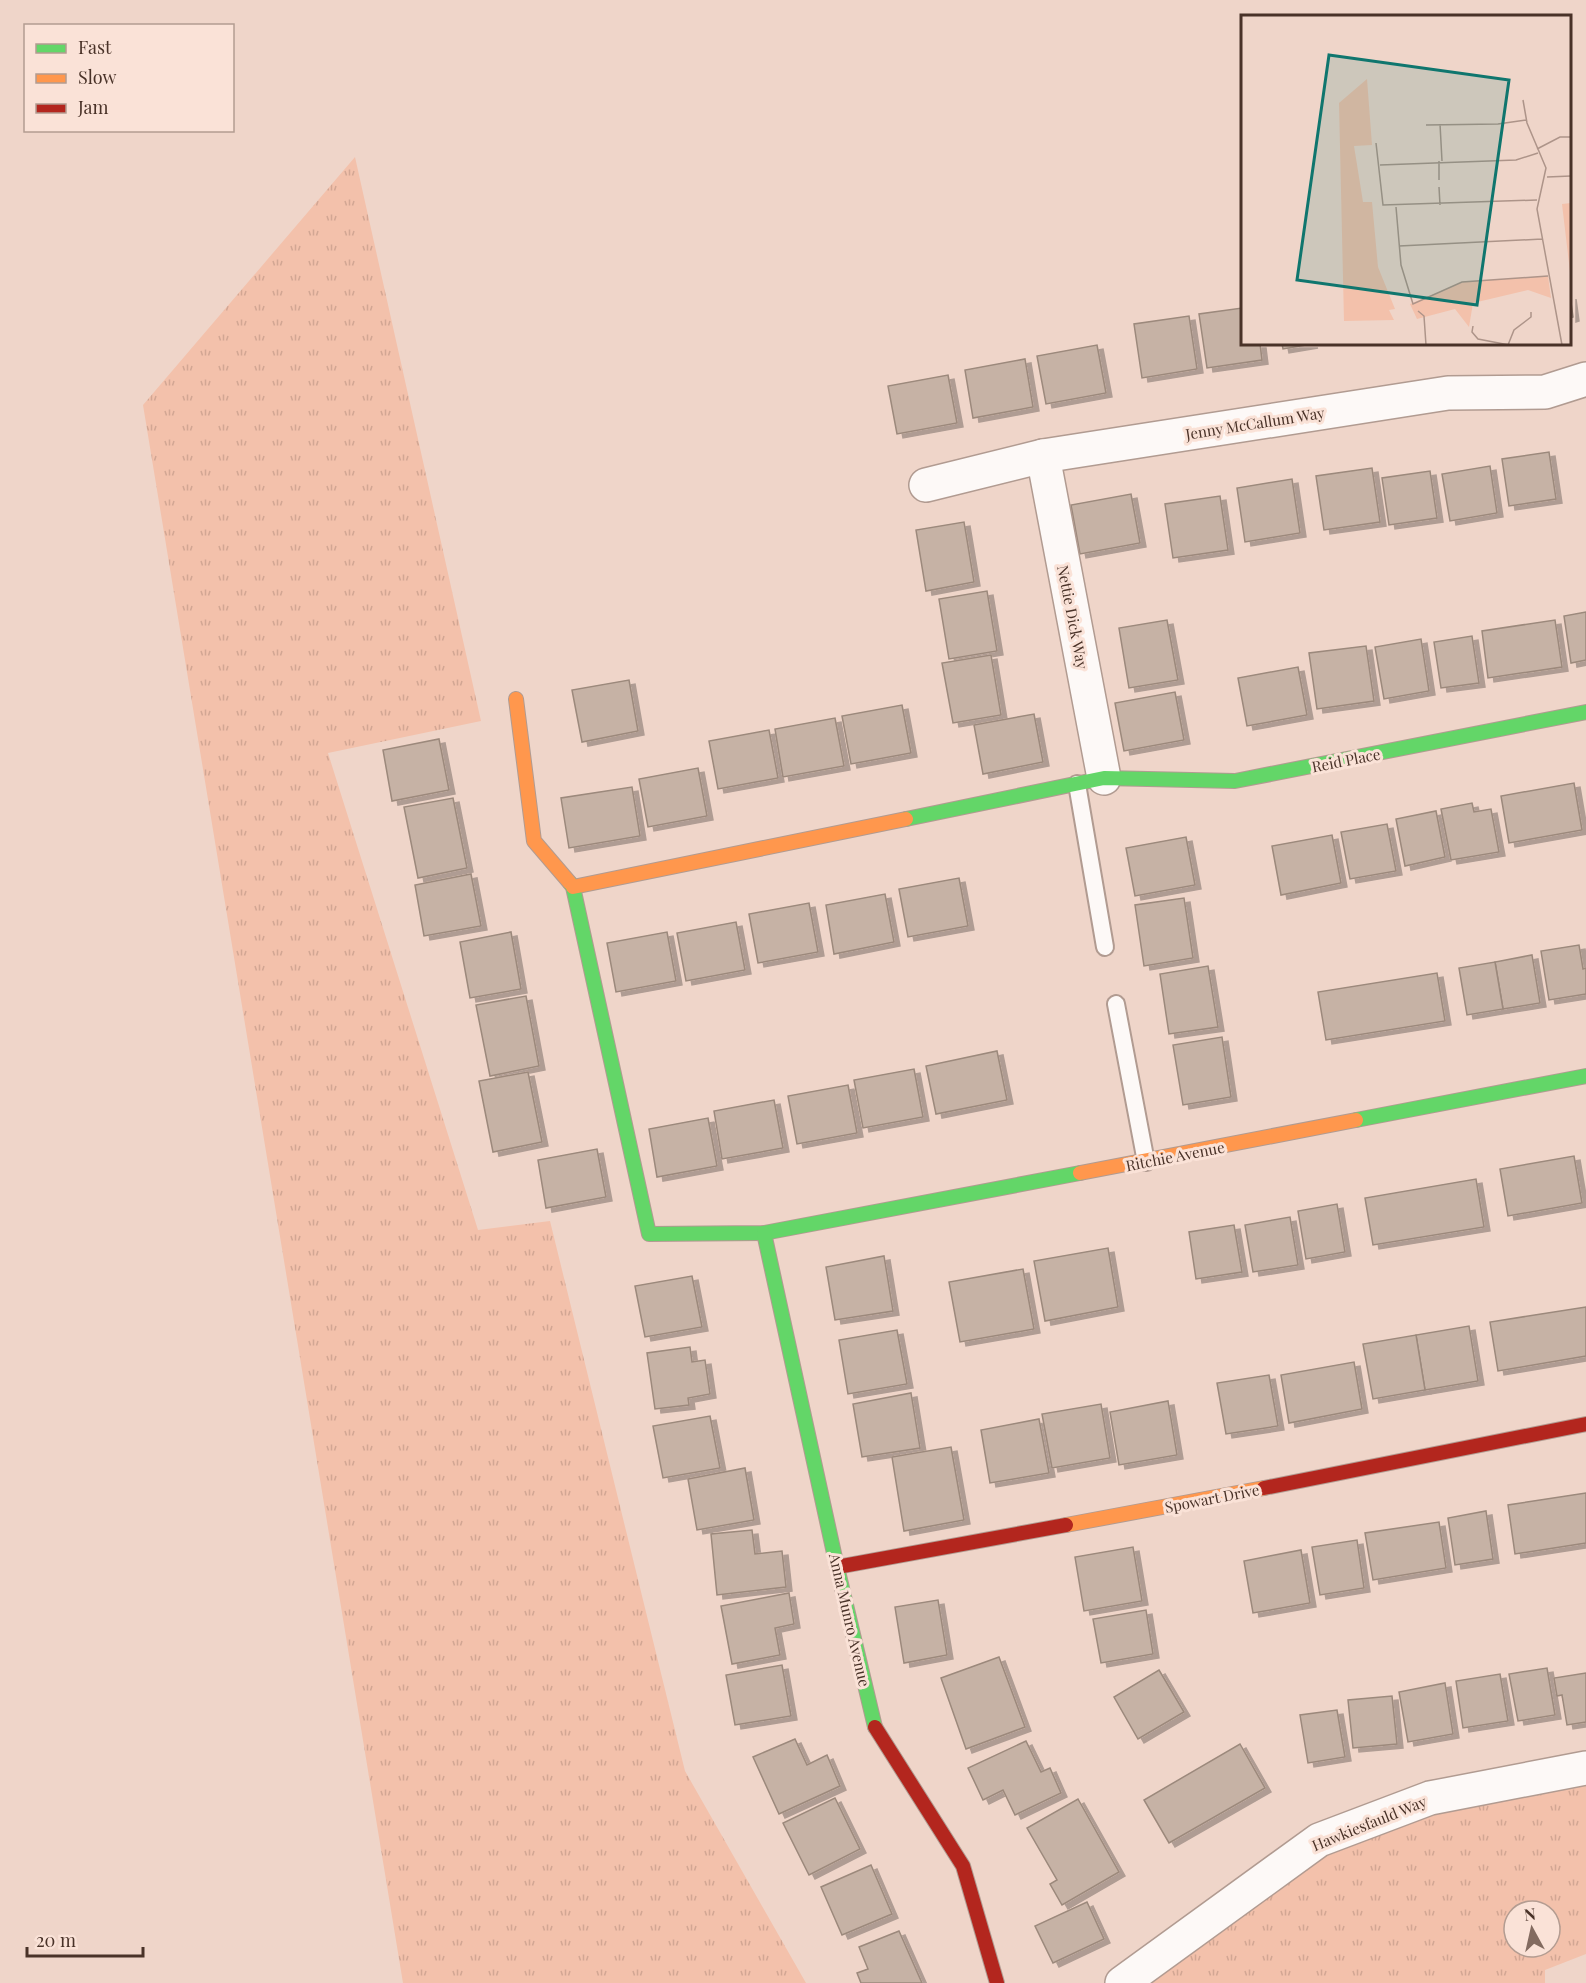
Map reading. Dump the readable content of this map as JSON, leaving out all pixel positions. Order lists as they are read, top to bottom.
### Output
{
  "streets": {
    "street": [
      "Jenny McCallum Way",
      "Nettie Dick Way",
      "Reid Place",
      "Ritchie Avenue",
      "Spowart Drive",
      "Anna Munro Avenue",
      "Hawkiesfauld Way"
    ]
  },
  "crossings": [
    ["Jenny McCallum Way", "Nettie Dick Way"],
    ["Nettie Dick Way", "Reid Place"],
    ["Reid Place", "Ritchie Avenue"],
    ["Ritchie Avenue", "Anna Munro Avenue"],
    ["Spowart Drive", "Anna Munro Avenue"]
  ],
  "legend": ["Fast", "Slow", "Jam"],
  "scale_bar": "20 m",
  "north": "top"
}
